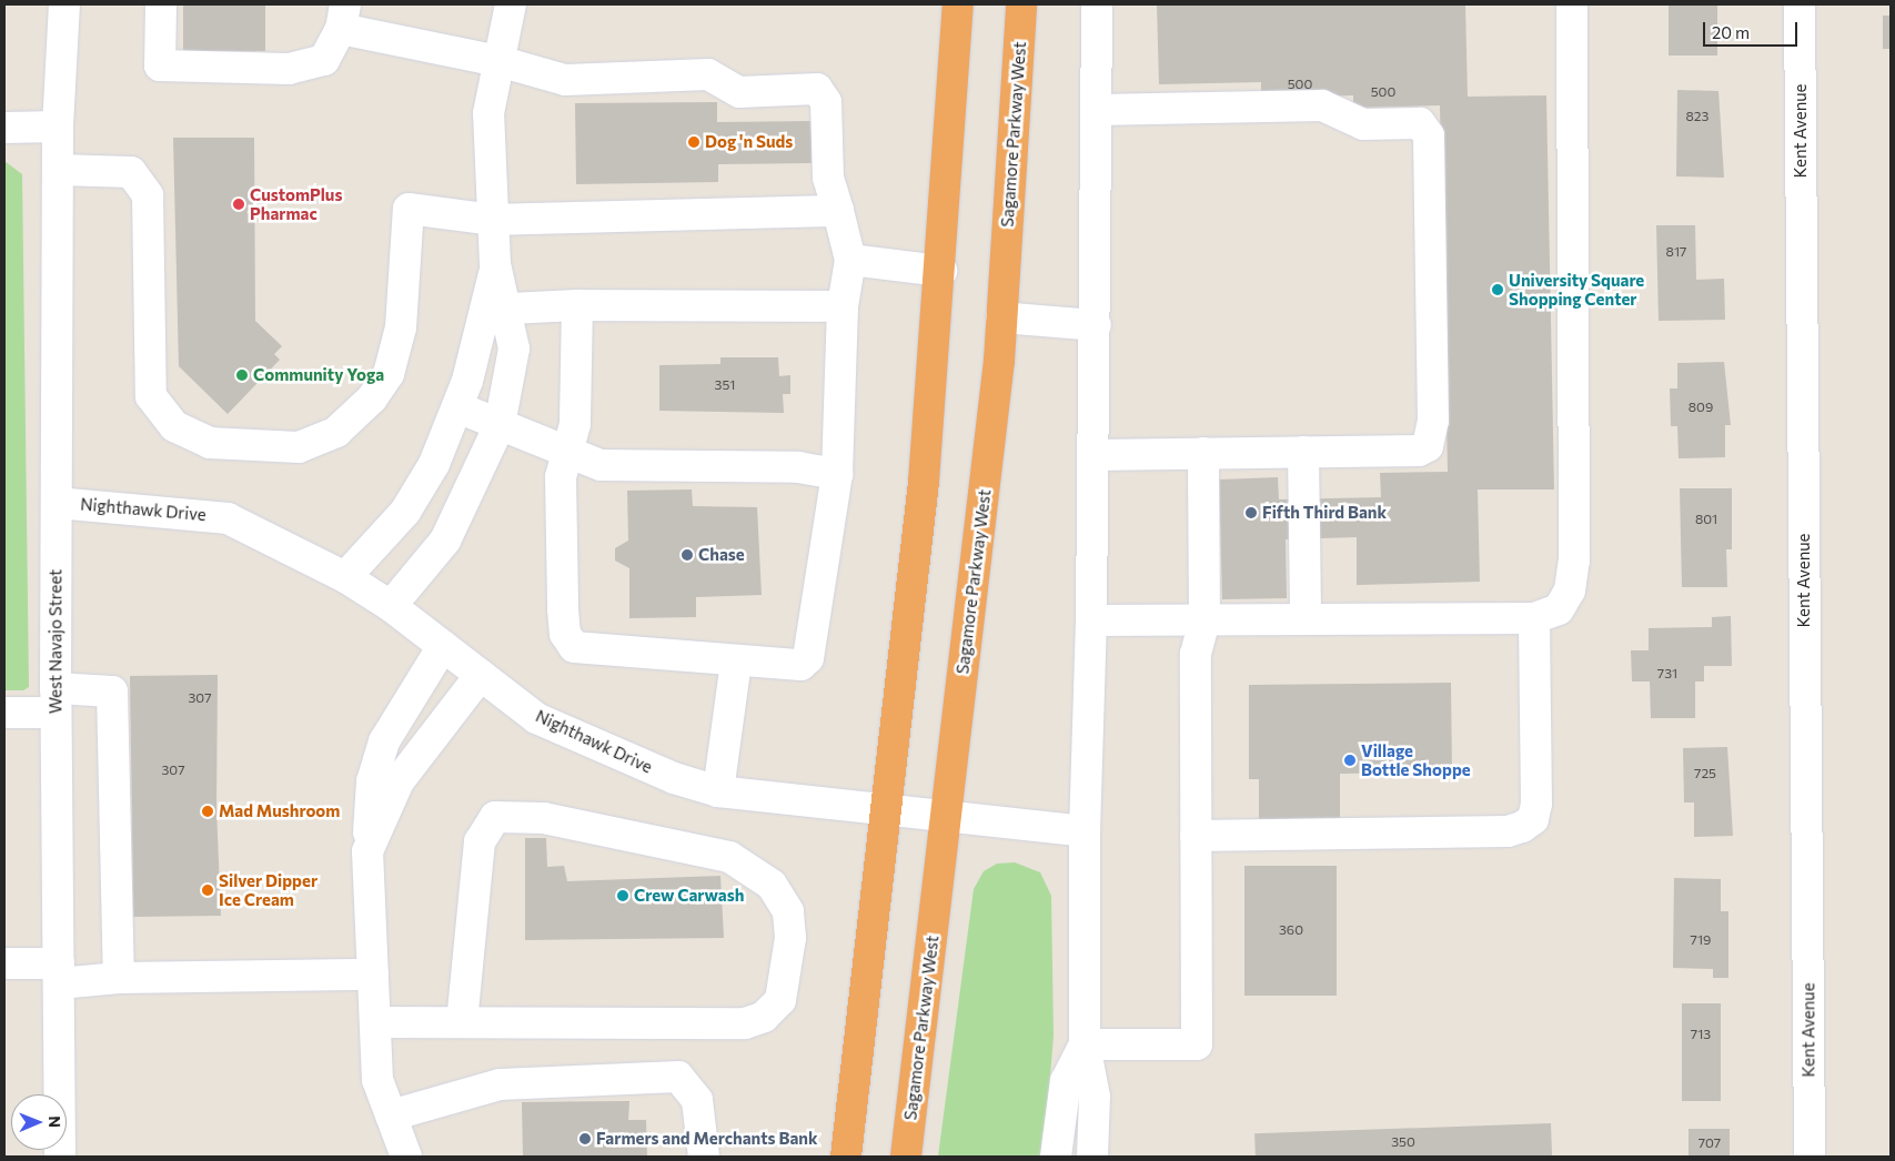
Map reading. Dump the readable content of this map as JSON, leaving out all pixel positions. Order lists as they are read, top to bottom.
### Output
{
  "streets": {
    "highway": ["Sagamore Parkway West"],
    "street": ["Kent Avenue", "Nighthawk Drive", "West Navajo Street"]
  },
  "crossings": [
    ["Sagamore Parkway West", "Nighthawk Drive"],
    ["Nighthawk Drive", "West Navajo Street"]
  ],
  "places": [
    "Dog 'n Suds",
    "CustomPlus Pharmac",
    "University Square Shopping Center",
    "Community Yoga",
    "Fifth Third Bank",
    "Chase",
    "Village Bottle Shoppe",
    "Mad Mushroom",
    "Silver Dipper Ice Cream",
    "Crew Carwash",
    "Farmers and Merchants Bank"
  ],
  "house_numbers": [
    "500",
    "500",
    "823",
    "817",
    "351",
    "809",
    "801",
    "731",
    "307",
    "307",
    "725",
    "360",
    "719",
    "713",
    "350",
    "707"
  ],
  "scale_bar": "20 m",
  "north": "right"
}
